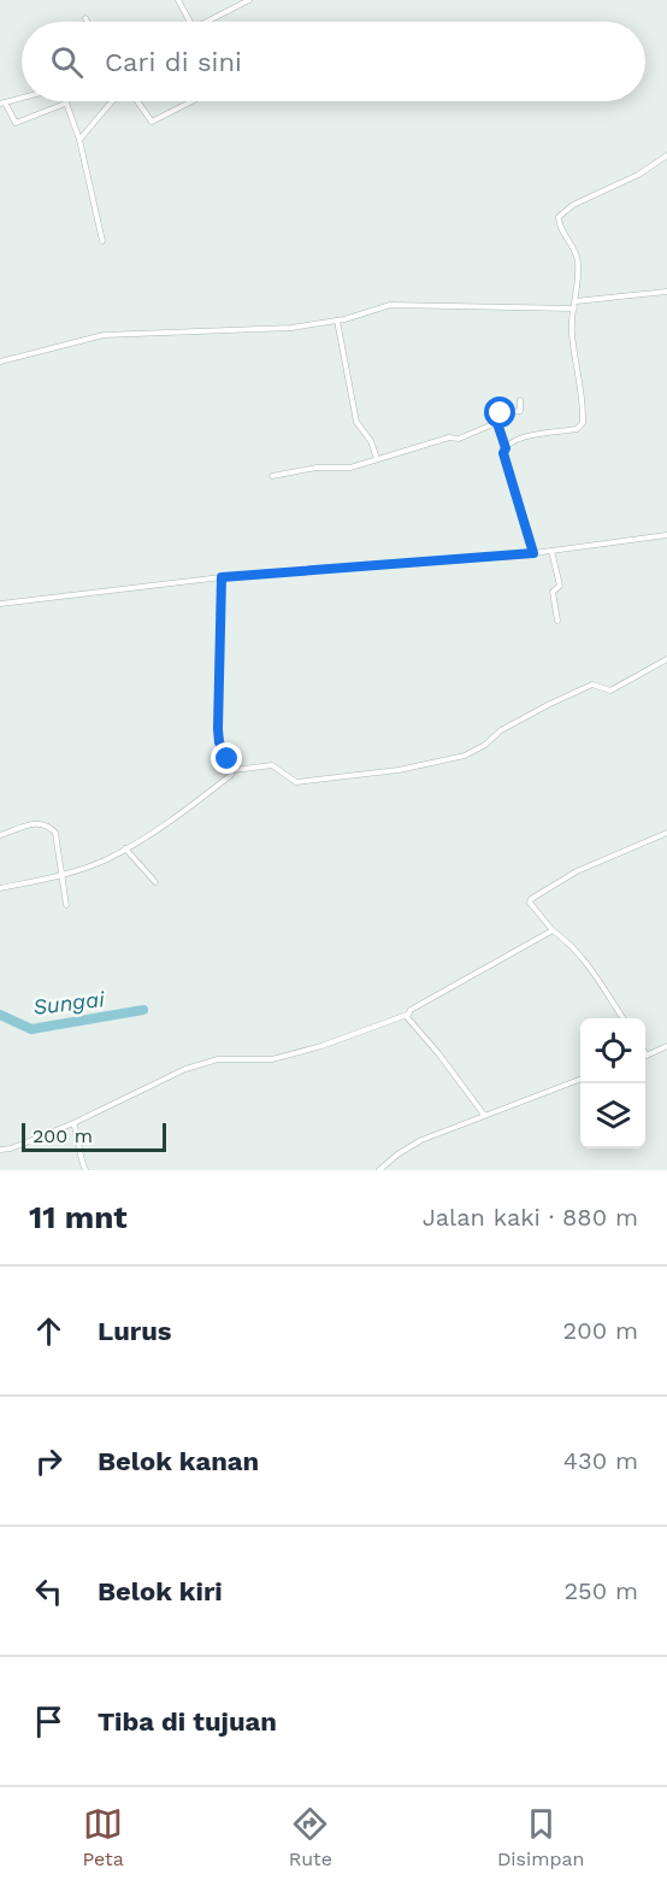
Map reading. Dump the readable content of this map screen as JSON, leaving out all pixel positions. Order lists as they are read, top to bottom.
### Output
{
  "water": ["Sungai"],
  "scale_bar": "200 m",
  "page": {
    "search": "Cari di sini",
    "scale": "200 m",
    "heading": ["11 mnt", "Jalan kaki · 880 m"],
    "list": [
      ["Lurus", "200 m"],
      ["Belok kanan", "430 m"],
      ["Belok kiri", "250 m"],
      "Tiba di tujuan"
    ],
    "nav": ["Peta", "Rute", "Disimpan"]
  }
}
